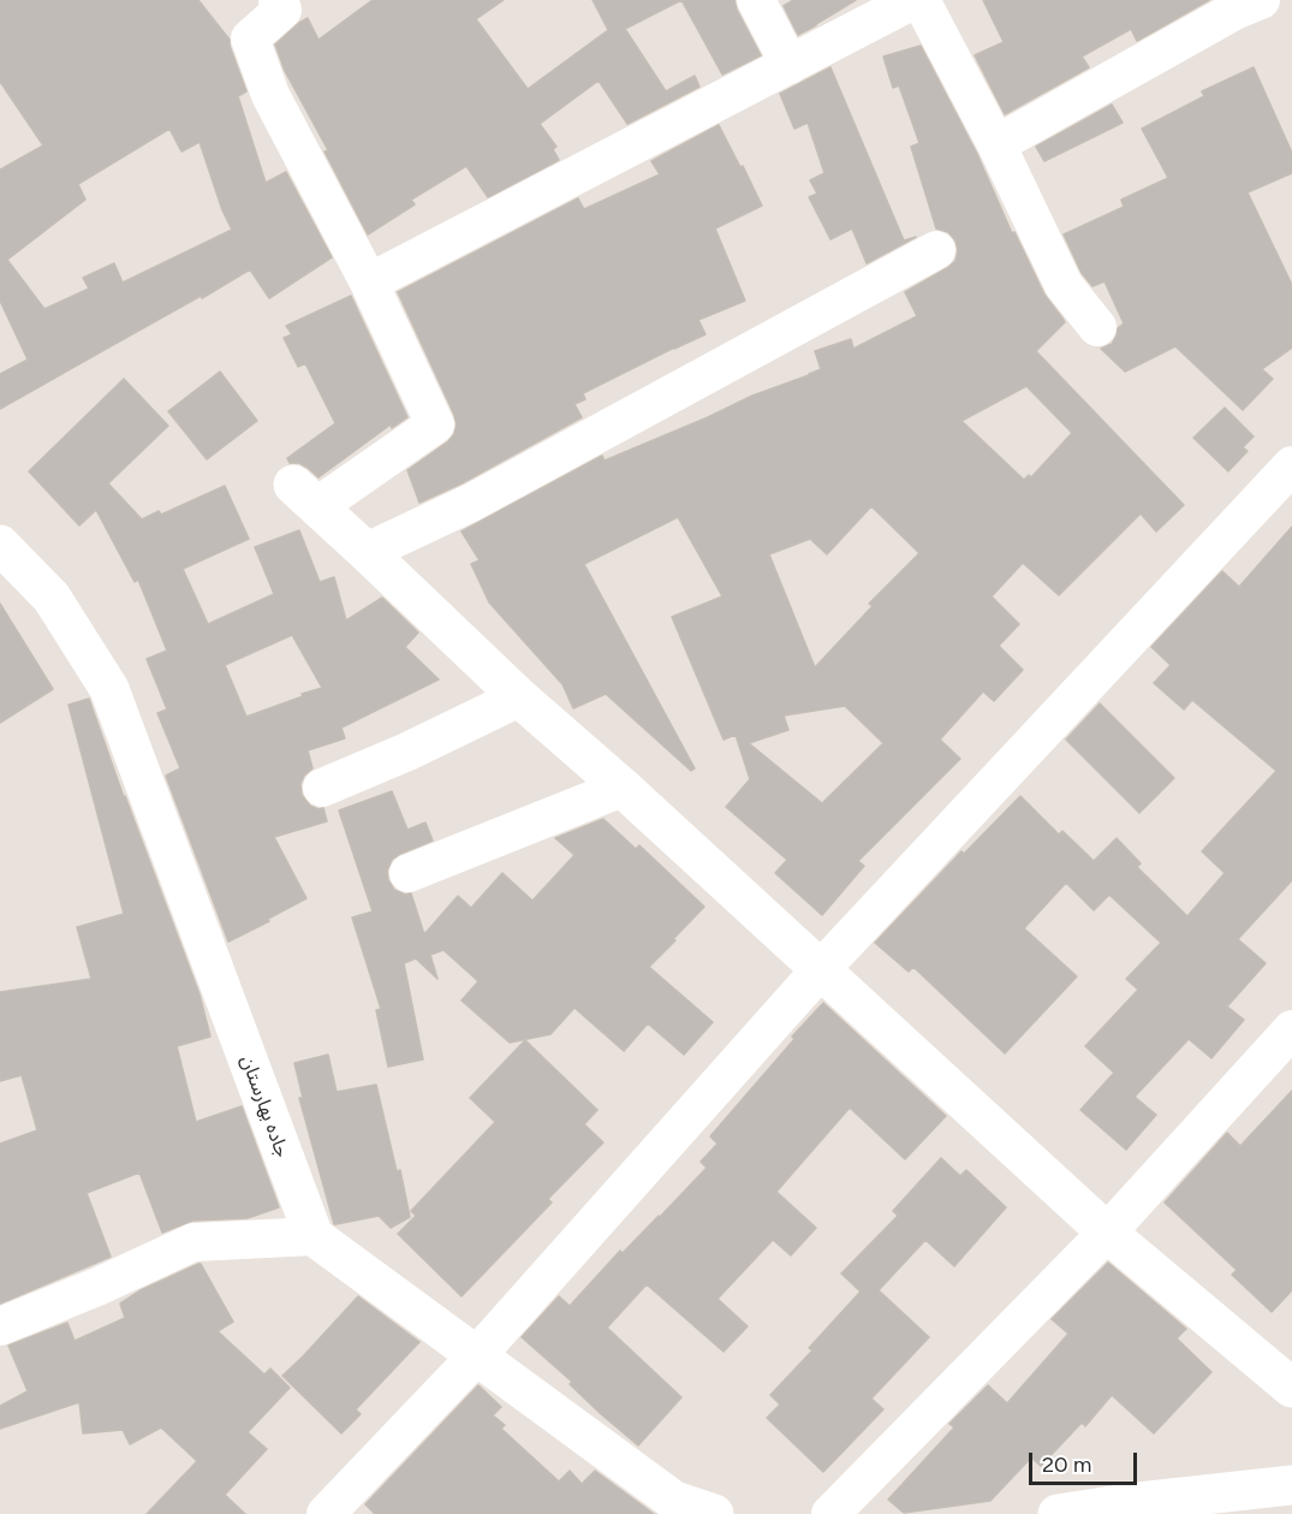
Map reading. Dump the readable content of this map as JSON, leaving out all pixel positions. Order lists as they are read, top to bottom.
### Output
{
  "streets": {
    "street": ["جاده بهارستان"]
  },
  "scale_bar": "20 m"
}
